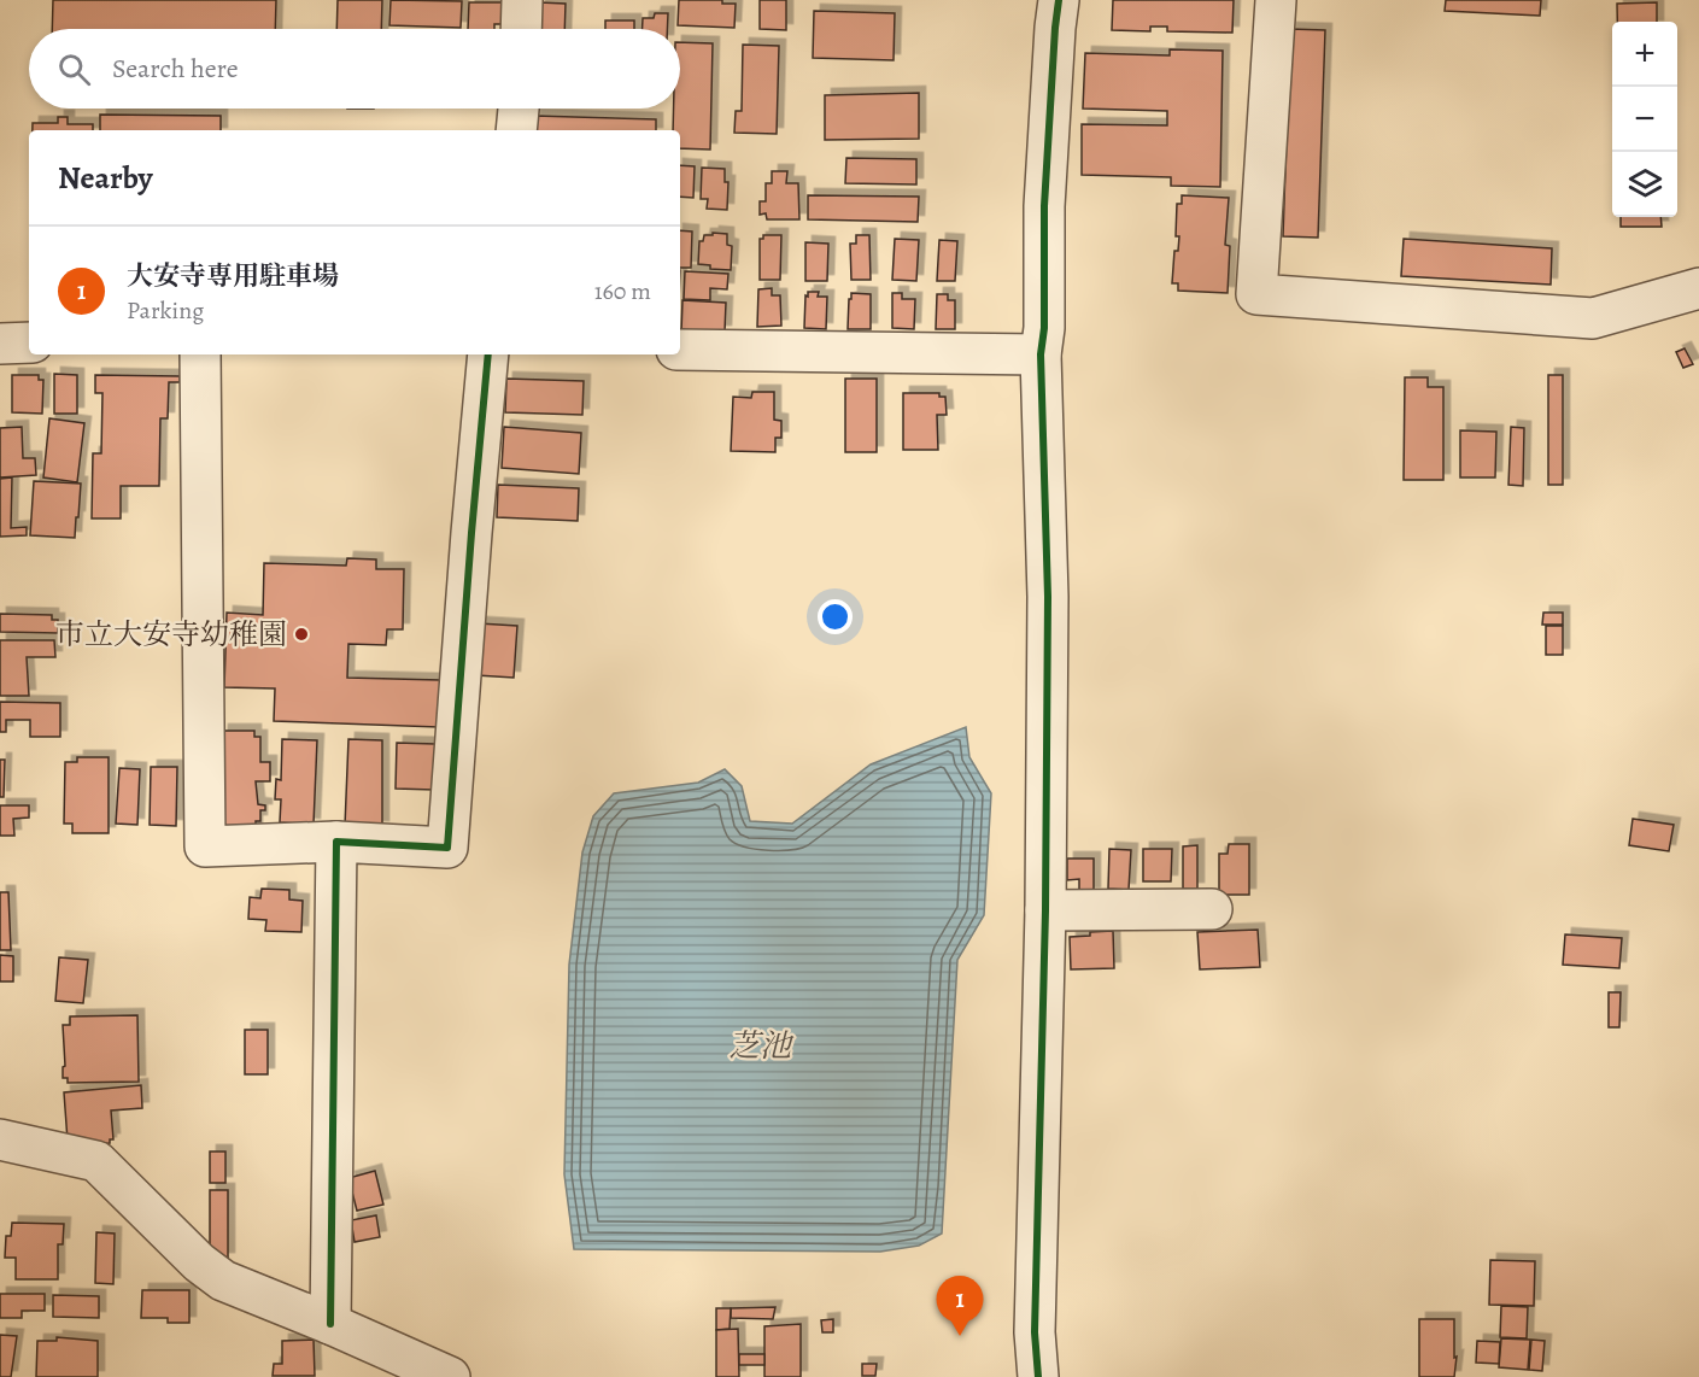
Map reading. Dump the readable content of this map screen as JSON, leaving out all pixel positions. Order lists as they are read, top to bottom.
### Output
{
  "water": ["芝池"],
  "places": ["市立大安寺幼稚園"],
  "page": {
    "map_buttons": ["+", "−"],
    "search": "Search here",
    "heading": "Nearby",
    "list": [
      {
        "mark": "1",
        "name": "大安寺専用駐車場",
        "note": "Parking",
        "value": "160 m"
      }
    ],
    "pins": "1"
  }
}
